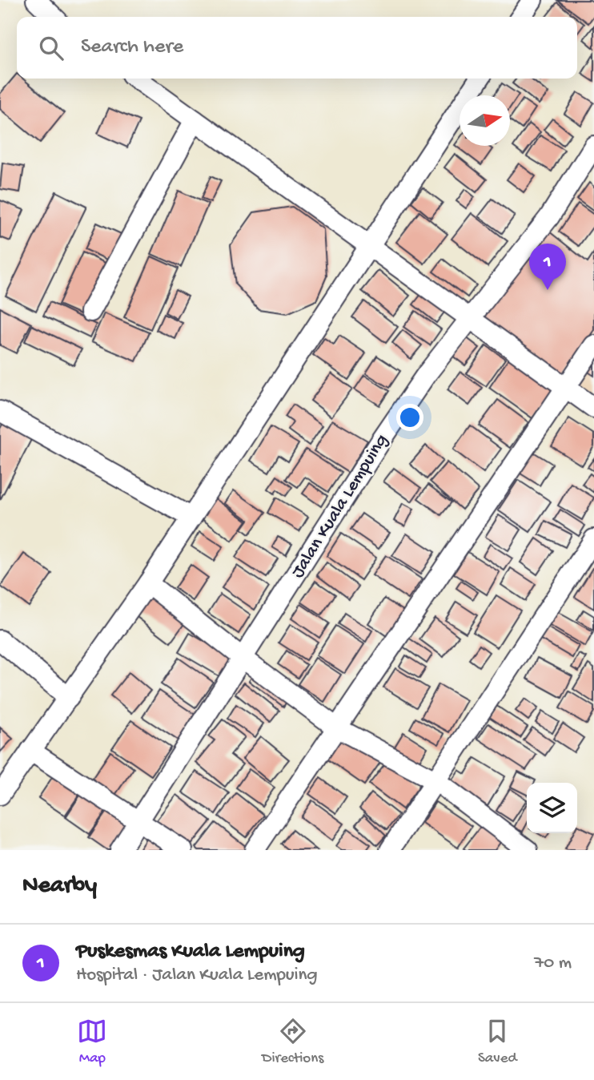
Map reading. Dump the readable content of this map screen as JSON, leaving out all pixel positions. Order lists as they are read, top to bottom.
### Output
{
  "streets": {
    "street": ["Jalan Kuala Lempuing"]
  },
  "north": "right",
  "page": {
    "search": "Search here",
    "pins": "1",
    "heading": "Nearby",
    "list": [
      {
        "mark": "1",
        "name": "Puskesmas Kuala Lempuing",
        "note": "Hospital · Jalan Kuala Lempuing",
        "value": "70 m"
      }
    ],
    "nav": ["Map", "Directions", "Saved"]
  }
}
